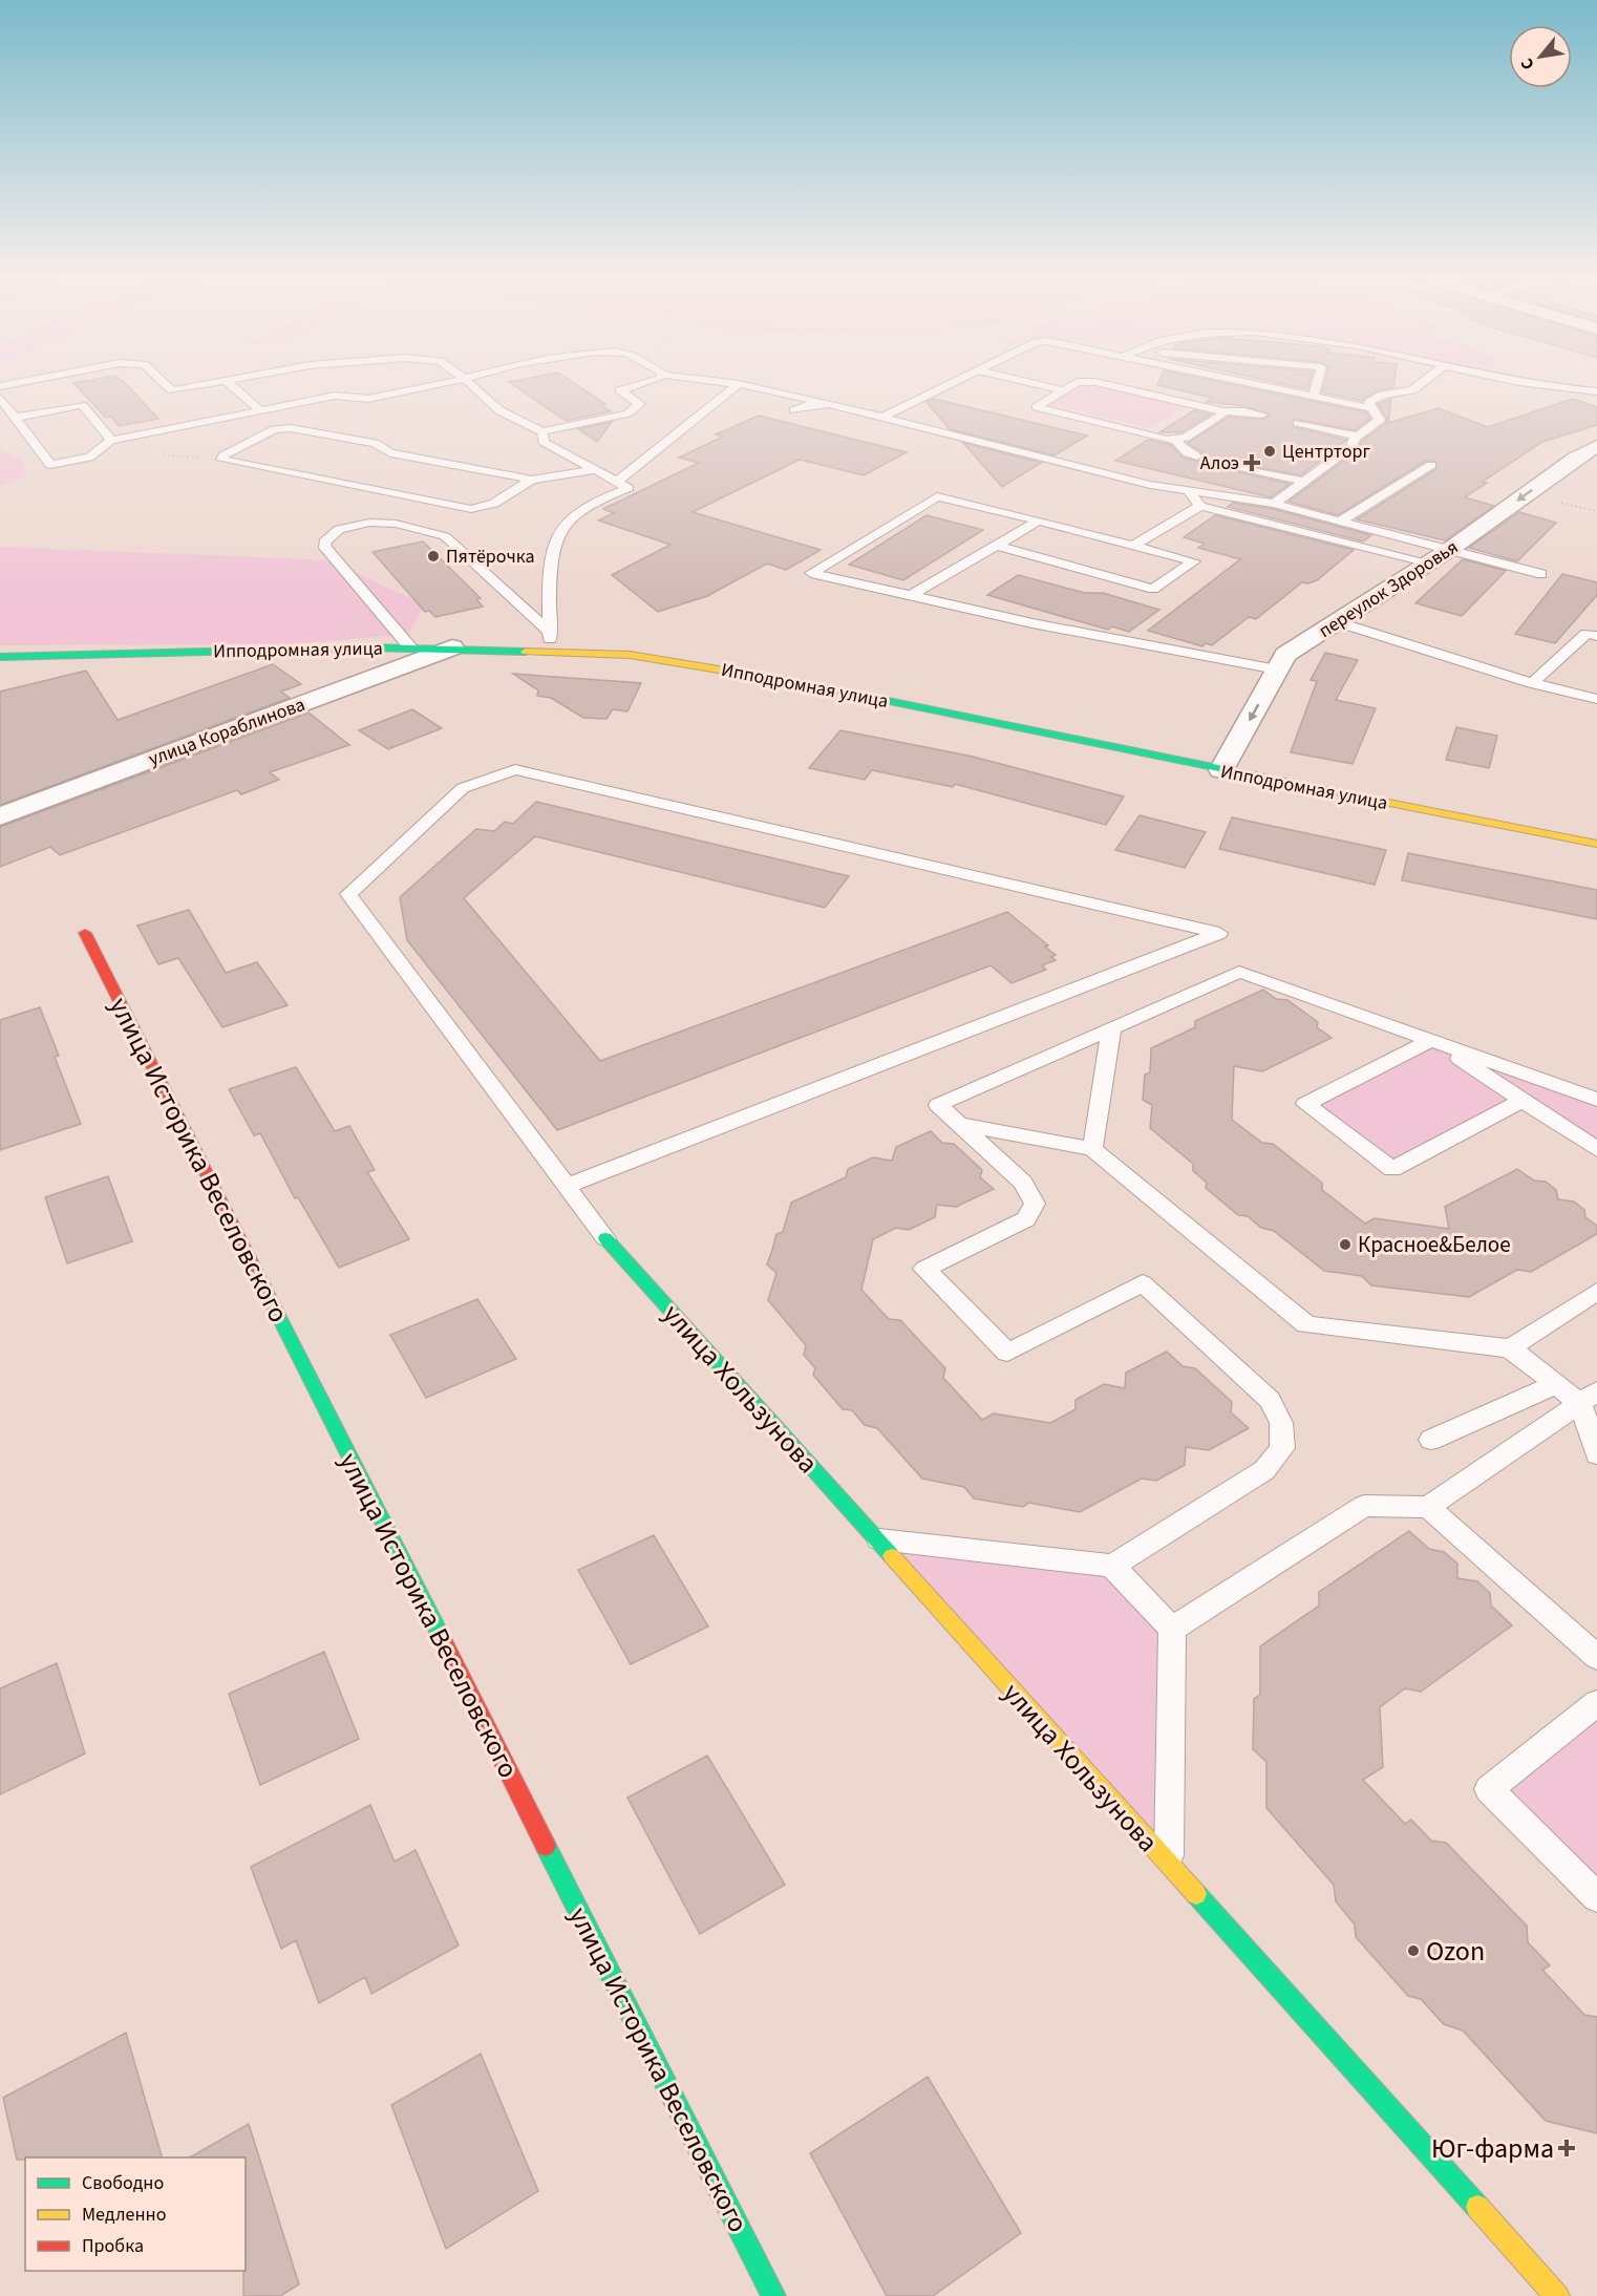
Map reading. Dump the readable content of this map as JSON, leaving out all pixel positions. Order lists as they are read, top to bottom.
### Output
{
  "streets": {
    "street": [
      "переулок Здоровья",
      "Ипподромная улица",
      "улица Кораблинова",
      "улица Историка Веселовского",
      "улица Хользунова"
    ]
  },
  "crossings": [
    ["переулок Здоровья", "Ипподромная улица"],
    ["Ипподромная улица", "улица Кораблинова"]
  ],
  "one_way": ["переулок Здоровья"],
  "places": {
    "other": [
      "Центрторг",
      "Пятёрочка",
      "Красное&Белое",
      "Ozon"
    ],
    "health": ["Алоэ", "Юг-фарма"]
  },
  "legend": ["Свободно", "Медленно", "Пробка"],
  "north": "bottom left"
}
